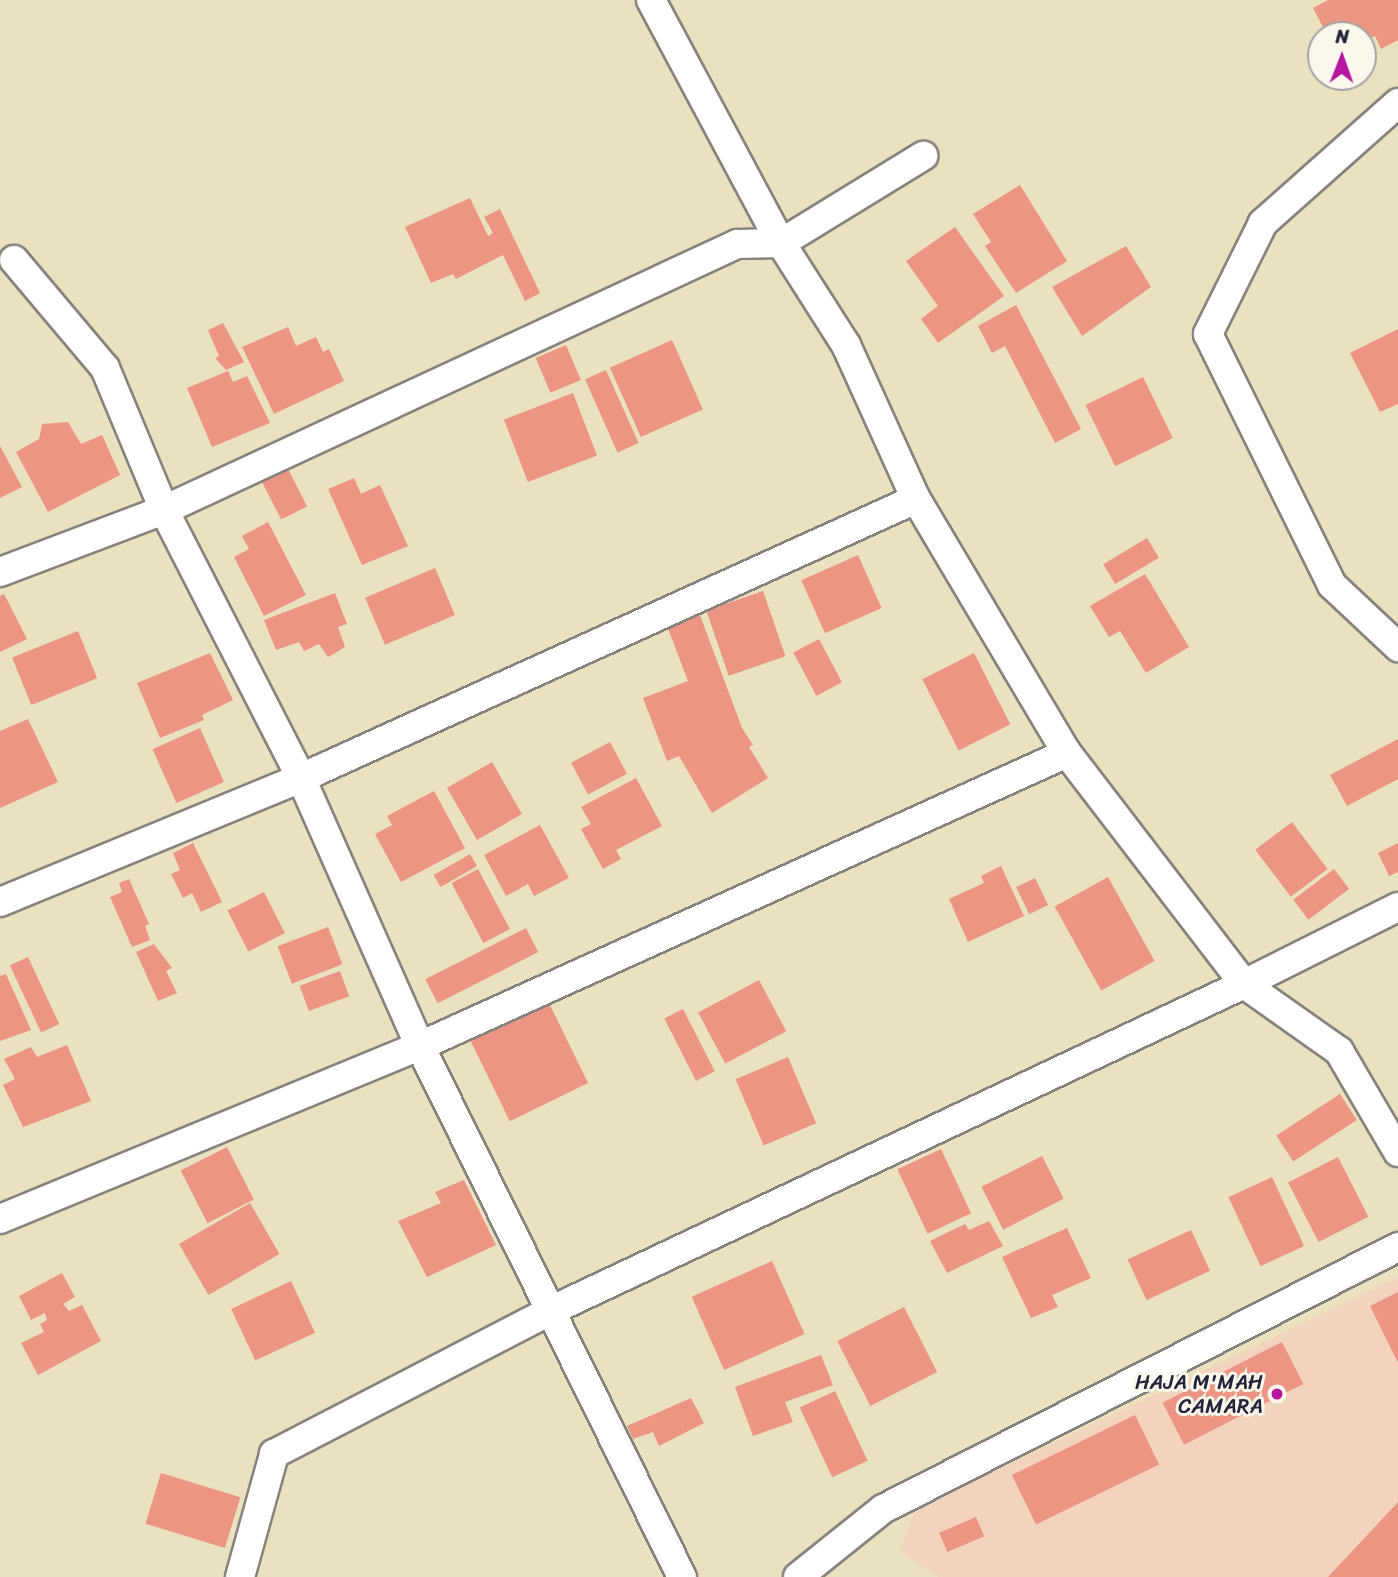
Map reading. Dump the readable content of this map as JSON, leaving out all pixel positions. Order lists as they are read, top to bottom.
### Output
{
  "places": ["HAJA M'MAH CAMARA"],
  "north": "top"
}
